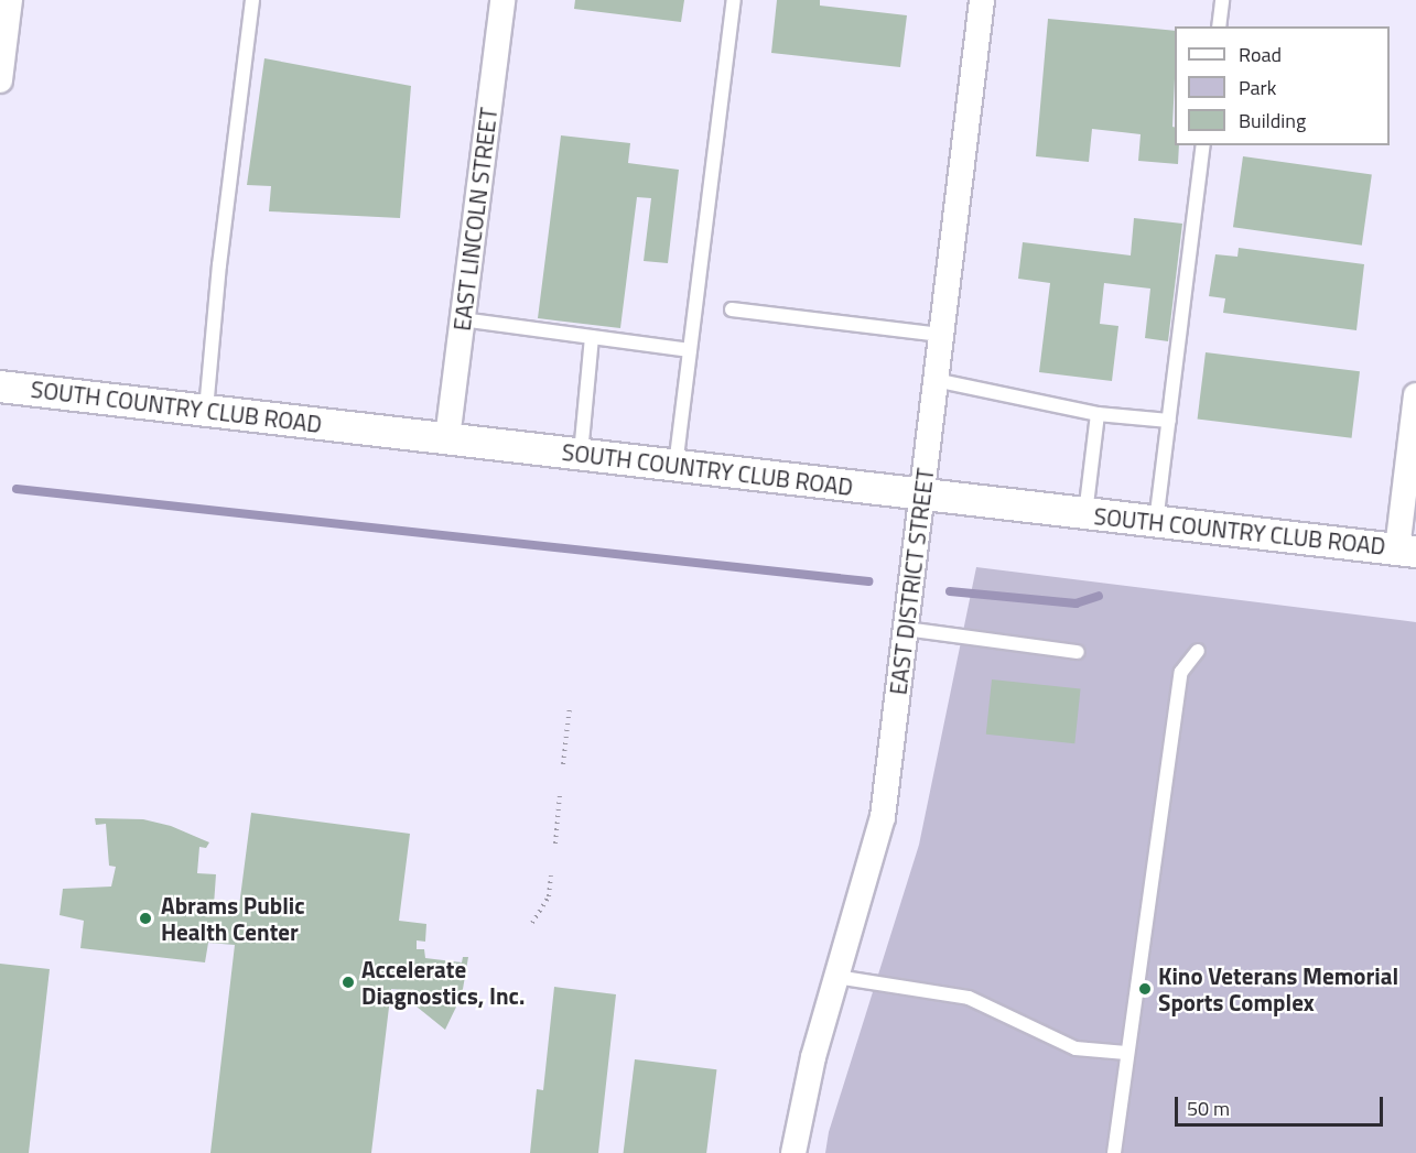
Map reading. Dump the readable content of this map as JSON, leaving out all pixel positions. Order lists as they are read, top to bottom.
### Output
{
  "streets": {
    "street": ["EAST LINCOLN STREET", "SOUTH COUNTRY CLUB ROAD", "EAST DISTRICT STREET"]
  },
  "crossings": [
    ["EAST LINCOLN STREET", "SOUTH COUNTRY CLUB ROAD"],
    ["SOUTH COUNTRY CLUB ROAD", "EAST DISTRICT STREET"]
  ],
  "places": ["Abrams Public Health Center", "Accelerate Diagnostics, Inc.", "Kino Veterans Memorial Sports Complex"],
  "legend": ["Road", "Park", "Building"],
  "scale_bar": "50 m"
}
